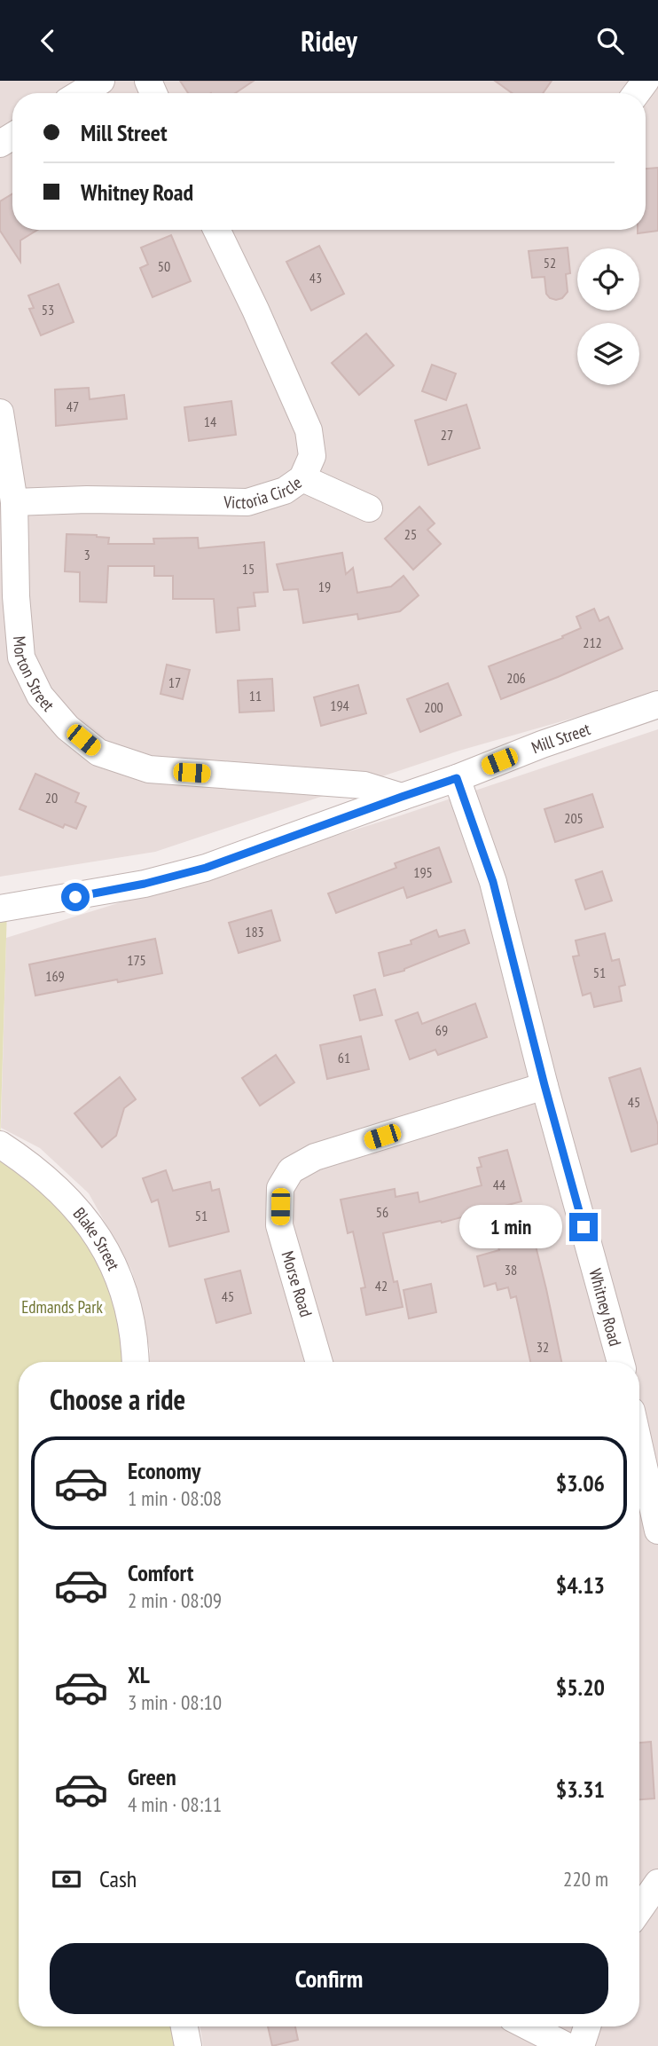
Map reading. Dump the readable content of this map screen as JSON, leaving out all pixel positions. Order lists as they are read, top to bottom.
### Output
{
  "streets": {
    "street": [
      "Victoria Circle",
      "Morton Street",
      "Mill Street",
      "Blake Street",
      "Morse Road",
      "Whitney Road"
    ]
  },
  "crossings": [
    ["Victoria Circle", "Morton Street"],
    ["Morton Street", "Mill Street"],
    ["Mill Street", "Whitney Road"],
    ["Morse Road", "Whitney Road"]
  ],
  "parks": ["Edmands Park"],
  "house_numbers": [
    "52",
    "50",
    "43",
    "53",
    "47",
    "14",
    "27",
    "25",
    "3",
    "15",
    "19",
    "212",
    "206",
    "17",
    "11",
    "194",
    "200",
    "20",
    "205",
    "195",
    "183",
    "175",
    "51",
    "169",
    "69",
    "61",
    "45",
    "44",
    "56",
    "51",
    "38",
    "42",
    "45",
    "32"
  ],
  "page": {
    "header": "Ridey",
    "banner": ["Mill Street", "Whitney Road"],
    "bubble": "1 min",
    "heading": "Choose a ride",
    "list": [
      {
        "name": "Economy",
        "note": "1 min · 08:08",
        "value": "$3.06"
      },
      {
        "name": "Comfort",
        "note": "2 min · 08:09",
        "value": "$4.13"
      },
      {
        "name": "XL",
        "note": "3 min · 08:10",
        "value": "$5.20"
      },
      {
        "name": "Green",
        "note": "4 min · 08:11",
        "value": "$3.31"
      }
    ],
    "pay": ["Cash", "220 m"],
    "buttons": "Confirm"
  }
}
